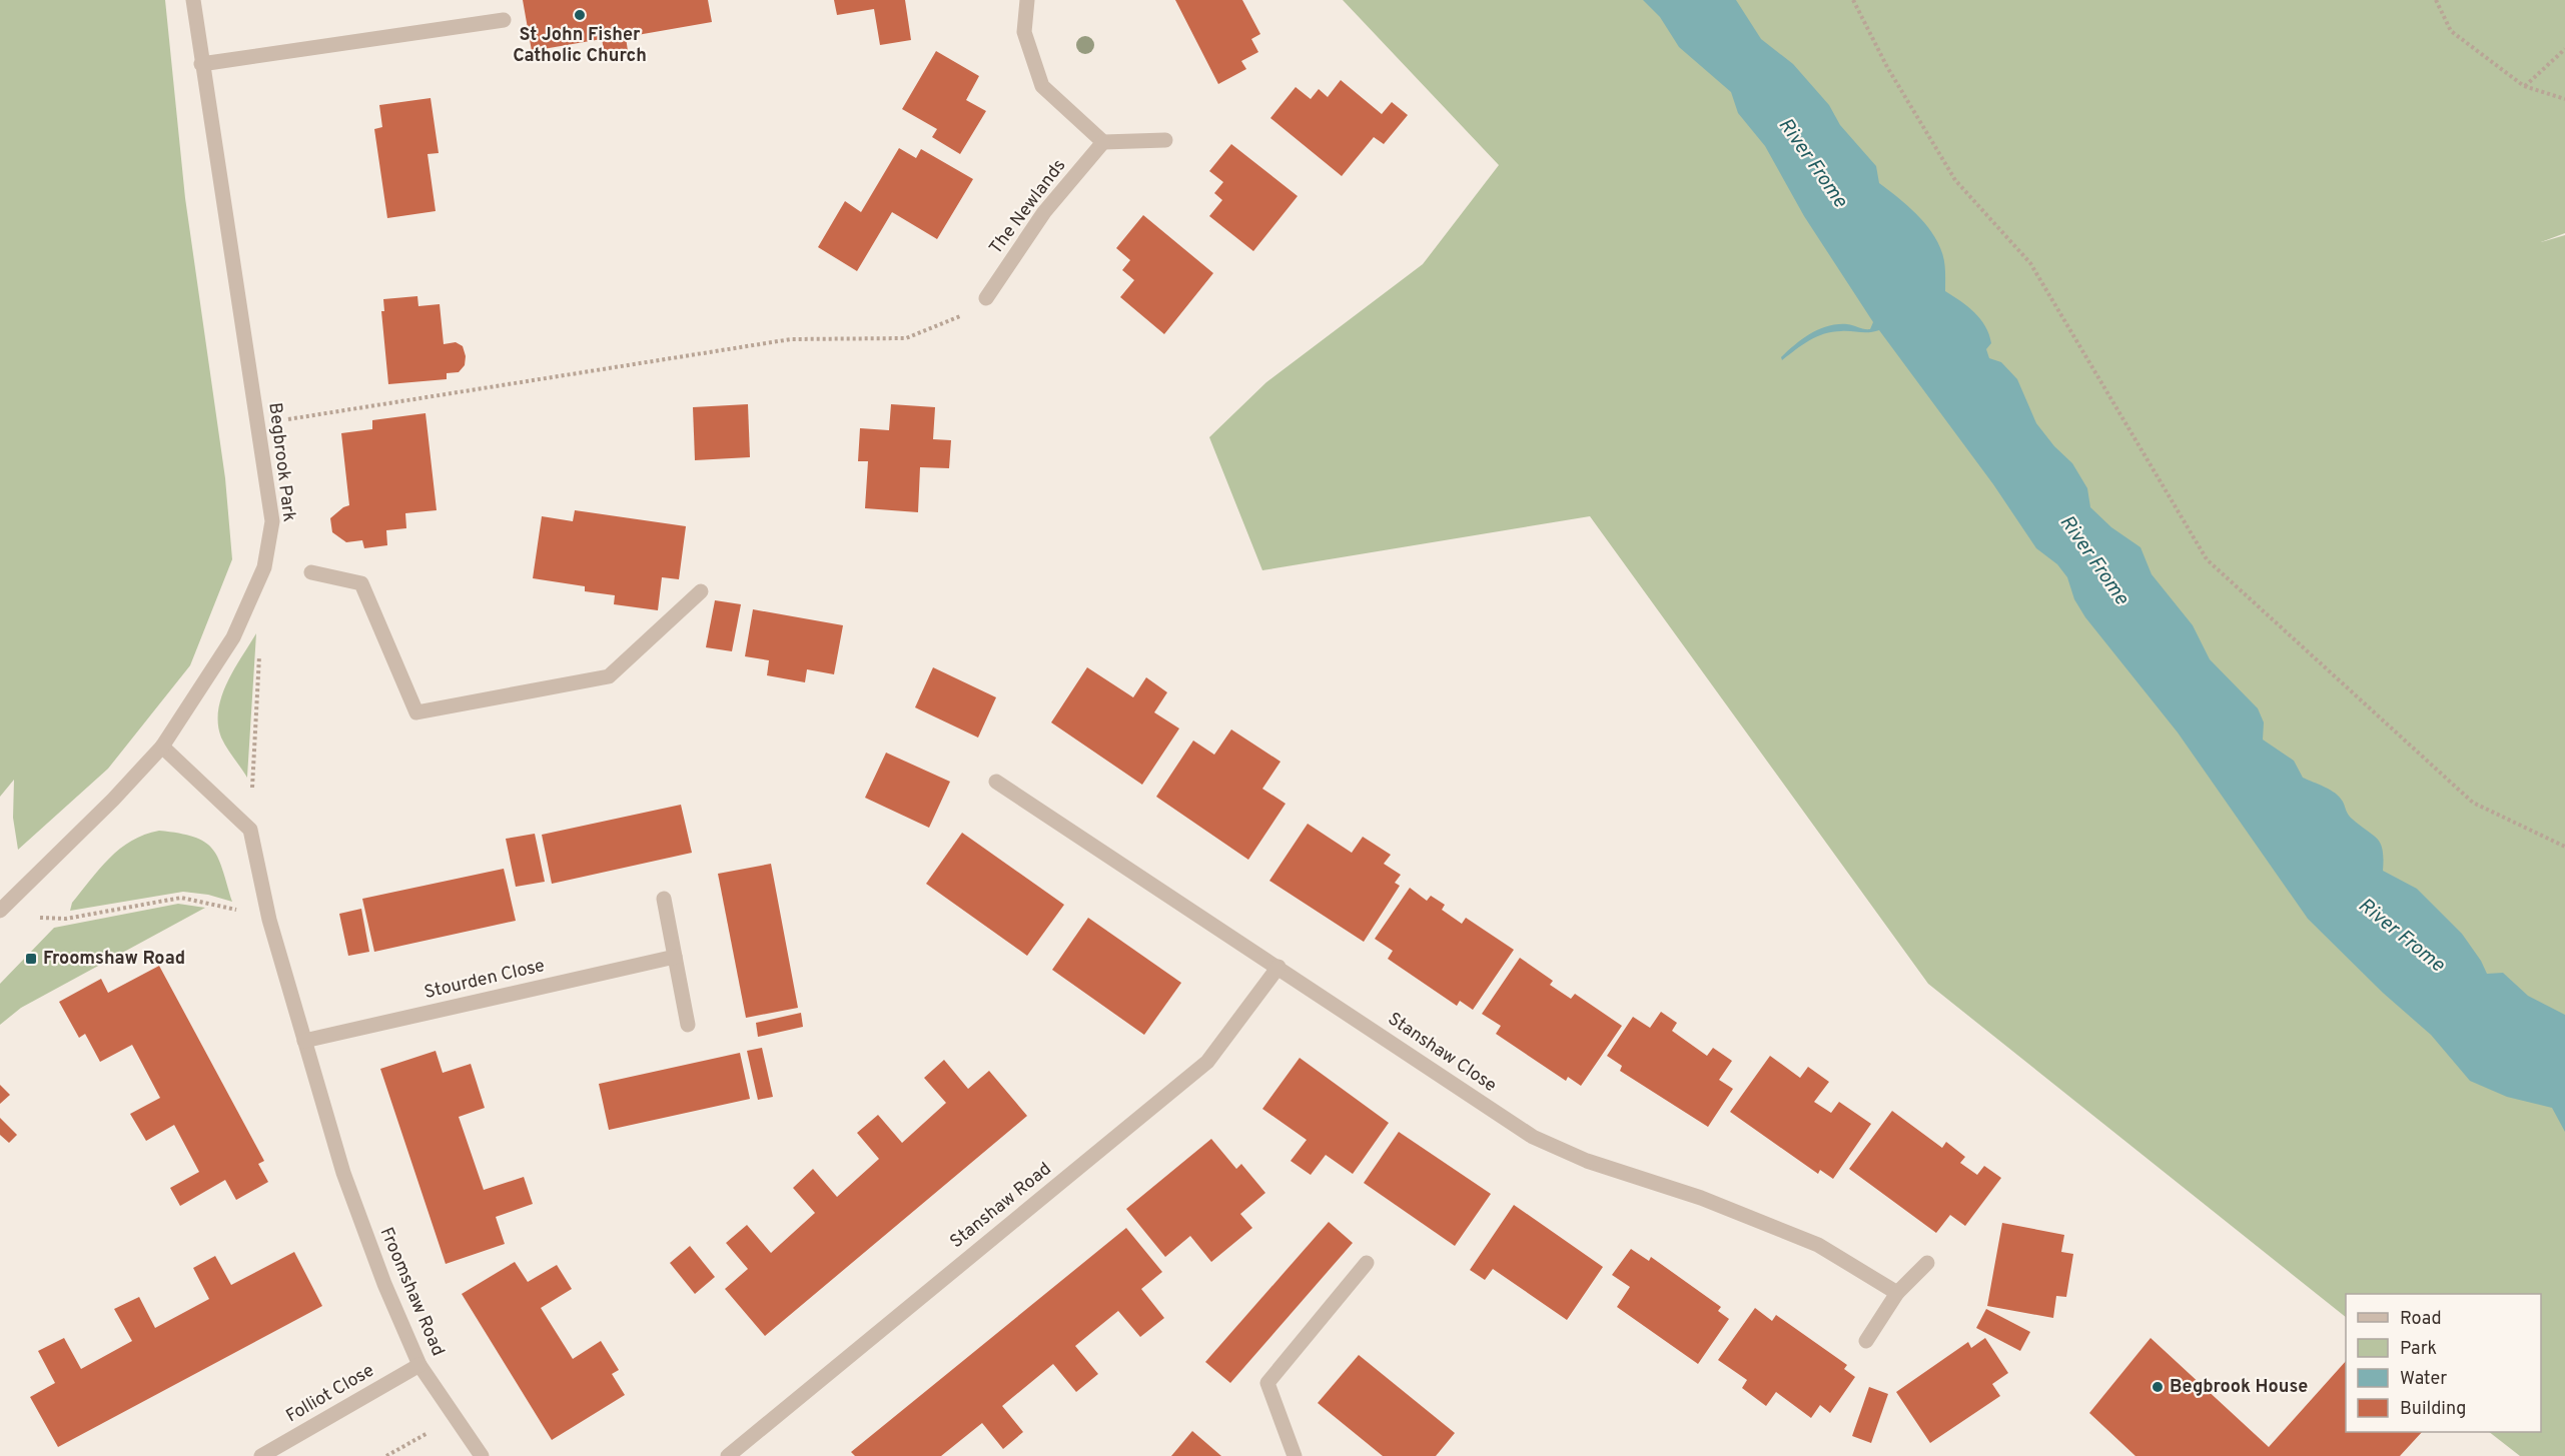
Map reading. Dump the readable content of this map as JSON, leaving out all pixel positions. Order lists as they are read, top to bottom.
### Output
{
  "streets": {
    "street": [
      "The Newlands",
      "Begbrook Park",
      "Stourden Close",
      "Stanshaw Close",
      "Stanshaw Road",
      "Froomshaw Road",
      "Folliot Close"
    ]
  },
  "crossings": [
    ["Stourden Close", "Froomshaw Road"],
    ["Stanshaw Close", "Stanshaw Road"],
    ["Froomshaw Road", "Folliot Close"]
  ],
  "water": ["River Frome"],
  "places": {
    "other": ["St John Fisher Catholic Church", "Begbrook House"],
    "transit": ["Froomshaw Road"]
  },
  "legend": [
    "Road",
    "Park",
    "Water",
    "Building"
  ]
}
